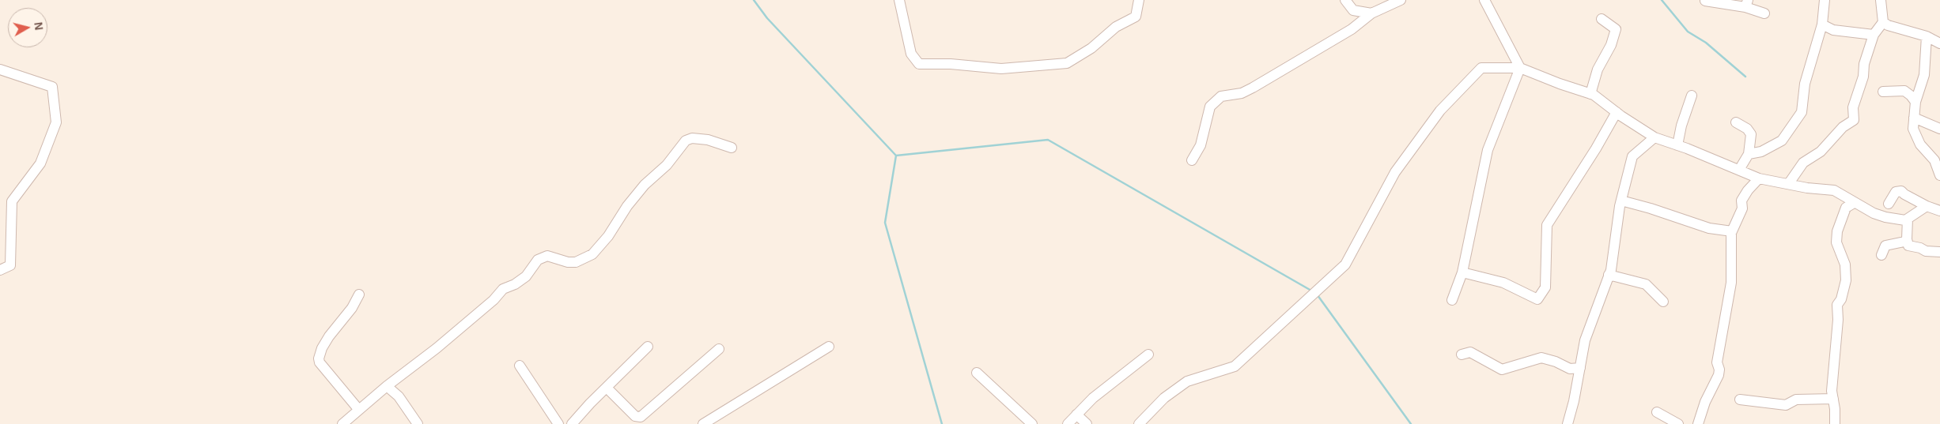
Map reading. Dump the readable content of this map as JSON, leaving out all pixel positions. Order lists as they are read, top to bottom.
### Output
{
  "north": "right"
}
